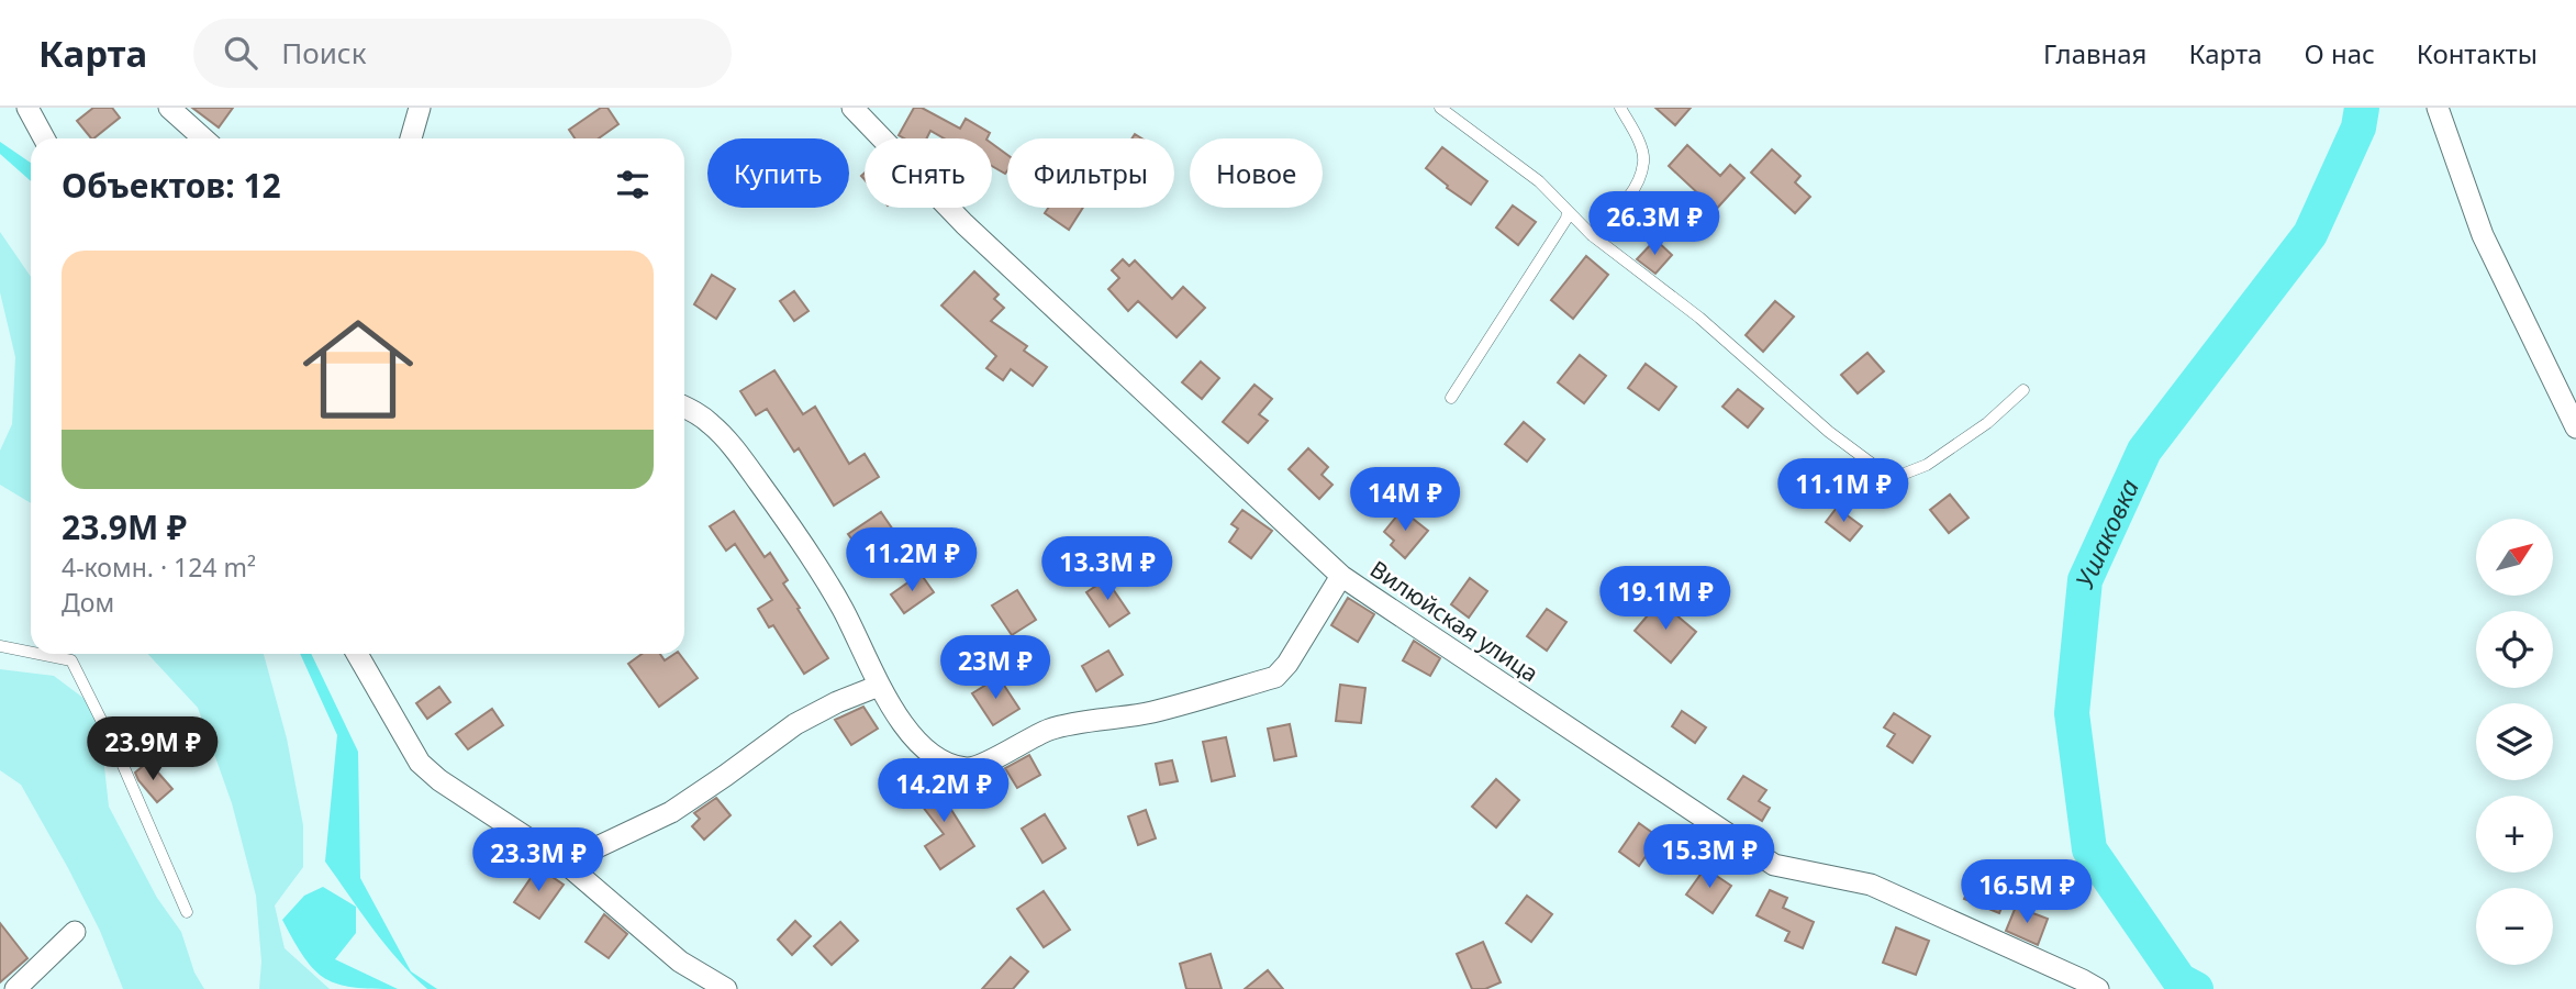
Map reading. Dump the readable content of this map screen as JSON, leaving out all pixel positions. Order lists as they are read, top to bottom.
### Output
{
  "streets": {
    "street": ["Вилюйская улица"]
  },
  "water": ["Ушаковка"],
  "north": "top right",
  "page": {
    "header": "Карта",
    "search": "Поиск",
    "nav": [
      "Главная",
      "Карта",
      "О нас",
      "Контакты"
    ],
    "chip": [
      "Купить",
      "Снять",
      "Фильтры",
      "Новое"
    ],
    "heading": "Объектов: 12",
    "price": [
      "26.3M ₽",
      "11.1M ₽",
      "14M ₽",
      "11.2M ₽",
      "13.3M ₽",
      "19.1M ₽",
      "23M ₽",
      "23.9M ₽",
      "14.2M ₽",
      "15.3M ₽",
      "23.3M ₽",
      "16.5M ₽"
    ],
    "list": [
      {
        "name": "23.9M ₽",
        "note": "4-комн. · 124 m² · Дом"
      }
    ],
    "map_buttons": ["+", "−"]
  }
}
